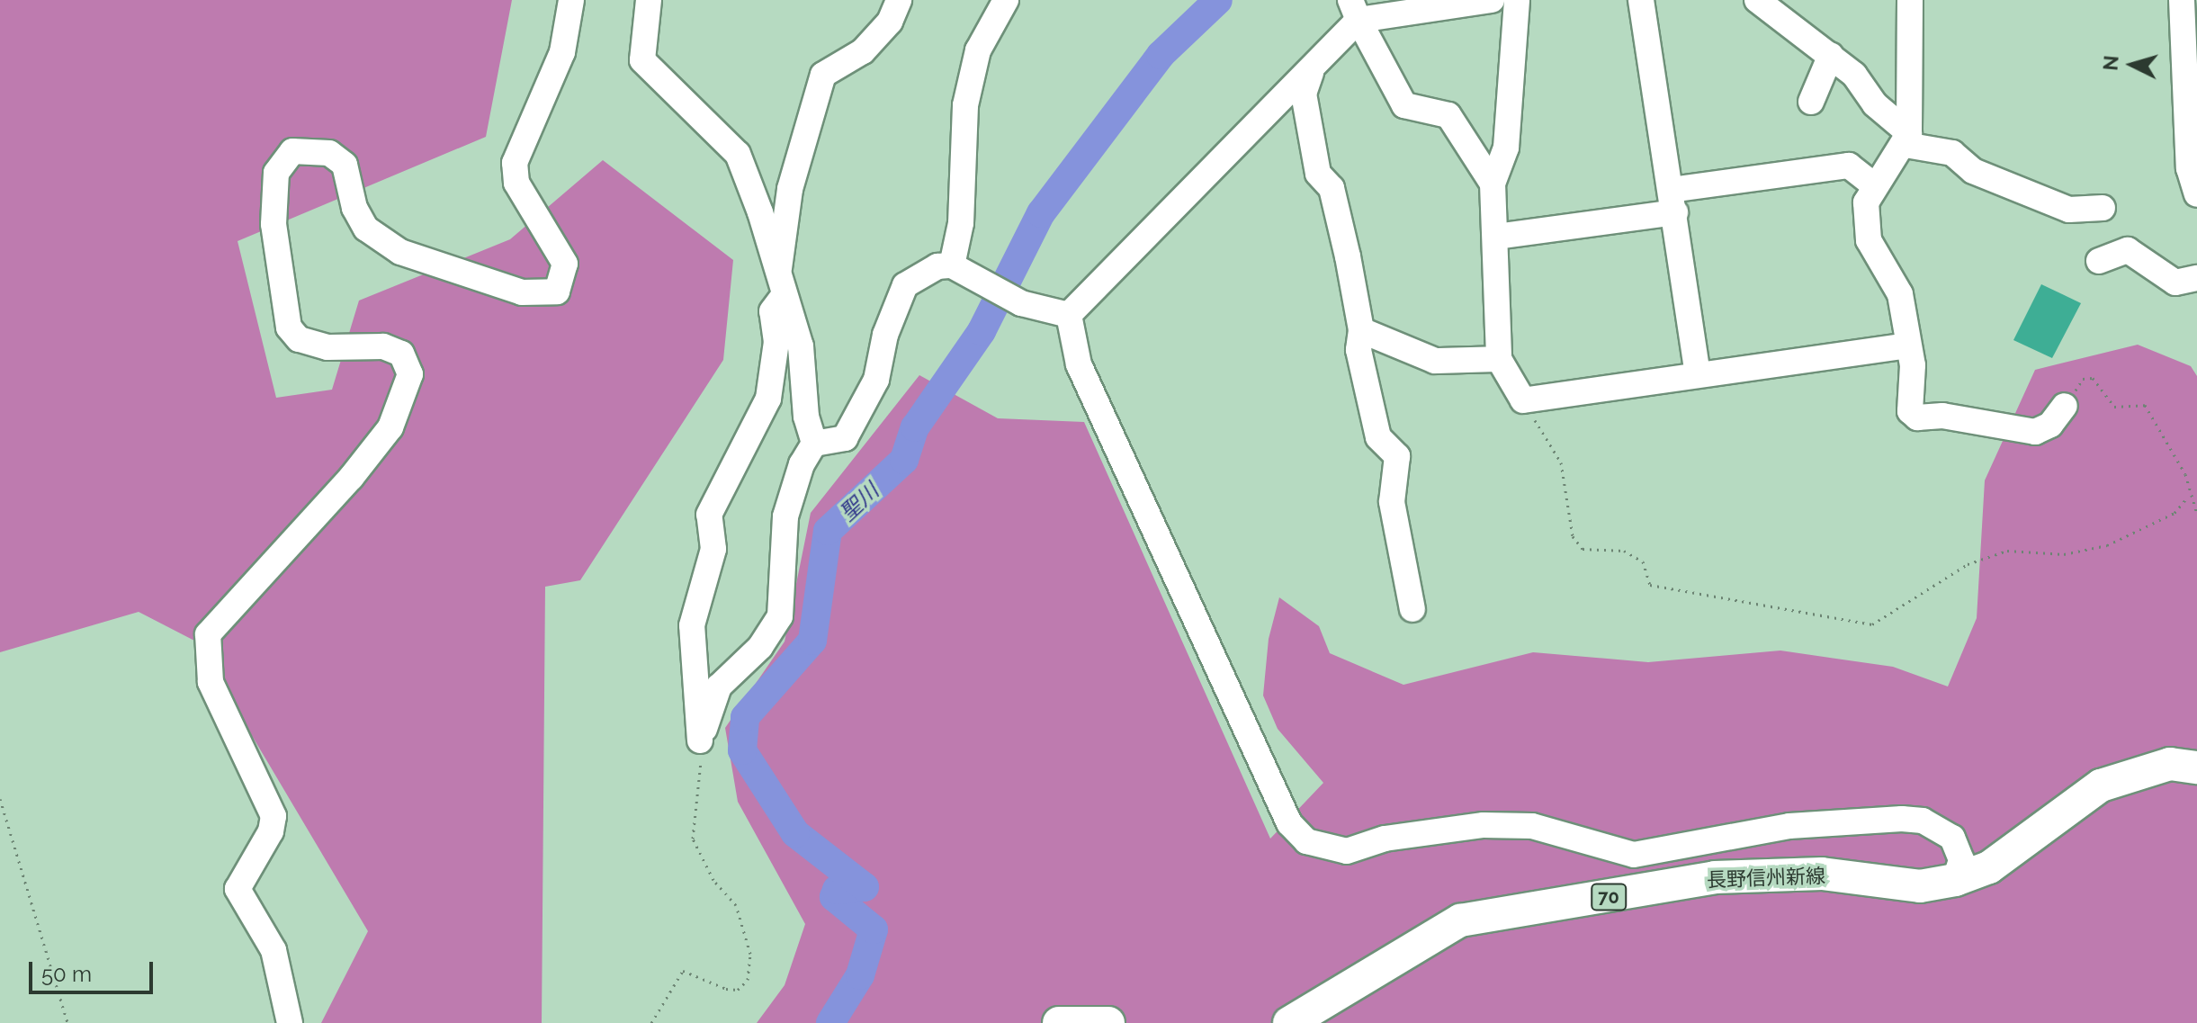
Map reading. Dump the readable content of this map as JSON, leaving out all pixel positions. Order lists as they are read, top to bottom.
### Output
{
  "streets": {
    "main road": ["長野信州新線", "70"]
  },
  "water": ["聖川"],
  "scale_bar": "50 m",
  "north": "left"
}
